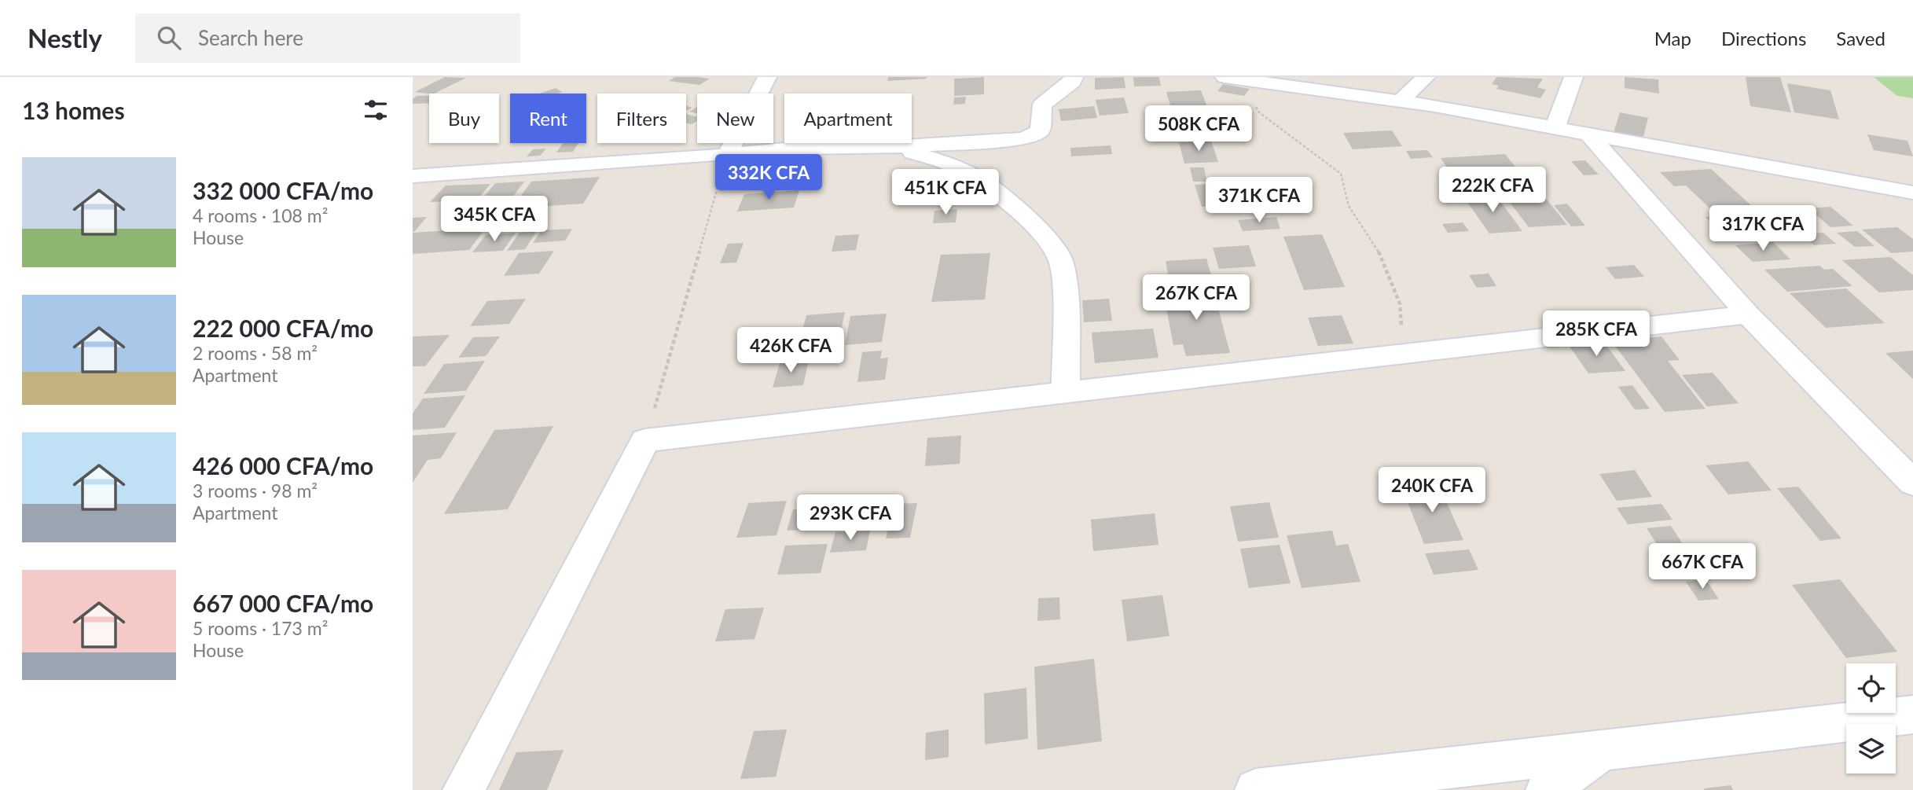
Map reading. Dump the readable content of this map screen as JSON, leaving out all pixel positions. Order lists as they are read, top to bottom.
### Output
{
  "page": {
    "header": "Nestly",
    "search": "Search here",
    "nav": ["Map", "Directions", "Saved"],
    "heading": "13 homes",
    "chip": [
      "Buy",
      "Rent",
      "Filters",
      "New",
      "Apartment"
    ],
    "price": [
      "508K CFA",
      "332K CFA",
      "222K CFA",
      "451K CFA",
      "371K CFA",
      "345K CFA",
      "317K CFA",
      "267K CFA",
      "285K CFA",
      "426K CFA",
      "240K CFA",
      "293K CFA",
      "667K CFA"
    ],
    "list": [
      {
        "name": "332 000 CFA/mo",
        "note": "4 rooms · 108 m² · House"
      },
      {
        "name": "222 000 CFA/mo",
        "note": "2 rooms · 58 m² · Apartment"
      },
      {
        "name": "426 000 CFA/mo",
        "note": "3 rooms · 98 m² · Apartment"
      },
      {
        "name": "667 000 CFA/mo",
        "note": "5 rooms · 173 m² · House"
      }
    ]
  }
}
